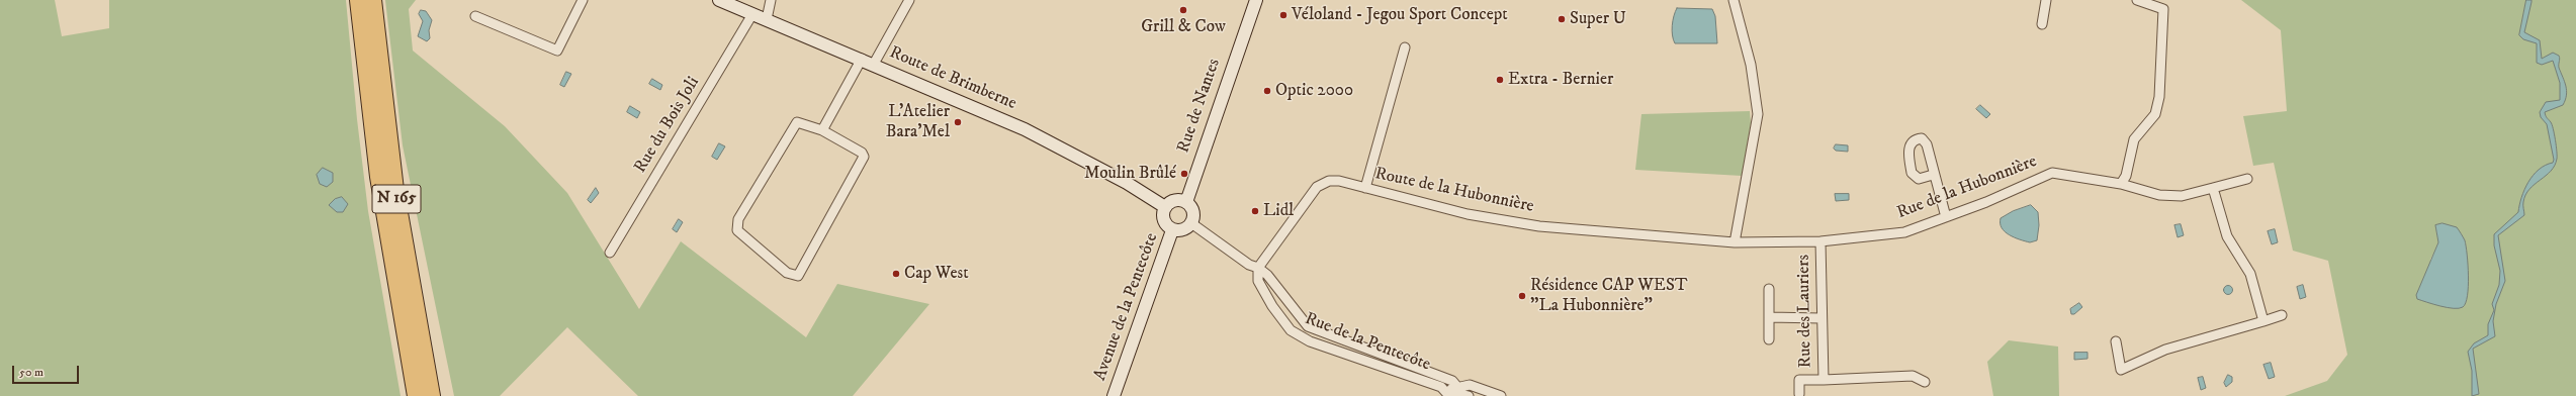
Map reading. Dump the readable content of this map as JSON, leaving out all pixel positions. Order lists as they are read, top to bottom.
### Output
{
  "streets": {
    "highway": ["N 165"],
    "street": [
      "Route de Brimberne",
      "Rue de Nantes",
      "Rue du Bois Joli",
      "Rue de la Hubonnière",
      "Route de la Hubonnière",
      "Avenue de la Pentecôte",
      "Rue des Lauriers",
      "Rue de la Pentecôte"
    ]
  },
  "crossings": [
    ["Route de Brimberne", "Rue de Nantes"],
    ["Route de Brimberne", "Rue du Bois Joli"],
    ["Route de Brimberne", "Avenue de la Pentecôte"],
    ["Rue de Nantes", "Avenue de la Pentecôte"],
    ["Rue de la Hubonnière", "Route de la Hubonnière"],
    ["Rue de la Hubonnière", "Rue des Lauriers"],
    ["Route de la Hubonnière", "Rue de la Pentecôte"]
  ],
  "places": [
    "Grill & Cow",
    "Véloland - Jegou Sport Concept",
    "Super U",
    "Extra - Bernier",
    "Optic 2000",
    "L'Atelier Bara'Mel",
    "Moulin Brûlé",
    "Lidl",
    "Cap West",
    "Résidence CAP WEST \"La Hubonnière\""
  ],
  "scale_bar": "50 m"
}
